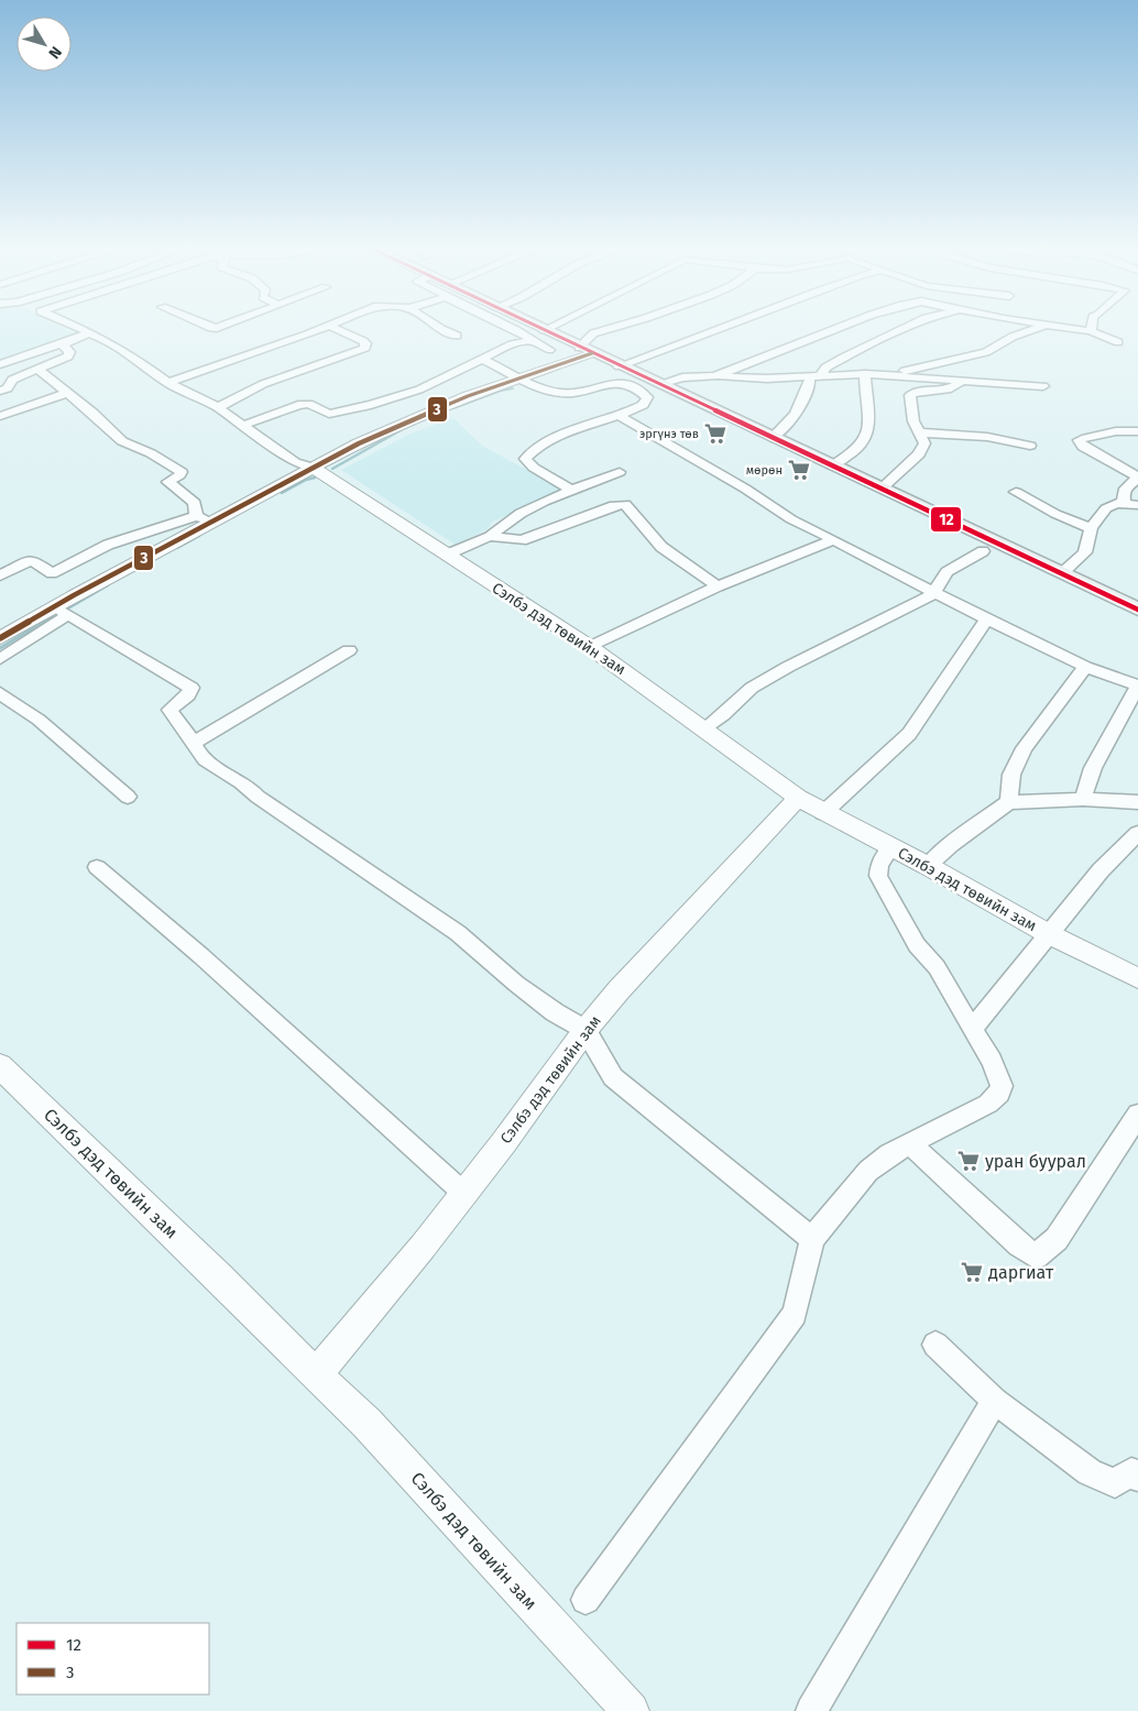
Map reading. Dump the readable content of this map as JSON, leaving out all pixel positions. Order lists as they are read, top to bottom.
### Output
{
  "streets": {
    "street": ["Сэлбэ дэд төвийн зам"]
  },
  "places": {
    "supermarket": [
      "эргүнэ төв",
      "мөрөн",
      "уран буурал",
      "даргиат"
    ]
  },
  "lines": ["transit line 12", "transit line 3"],
  "legend": ["12", "3"],
  "north": "bottom right"
}
